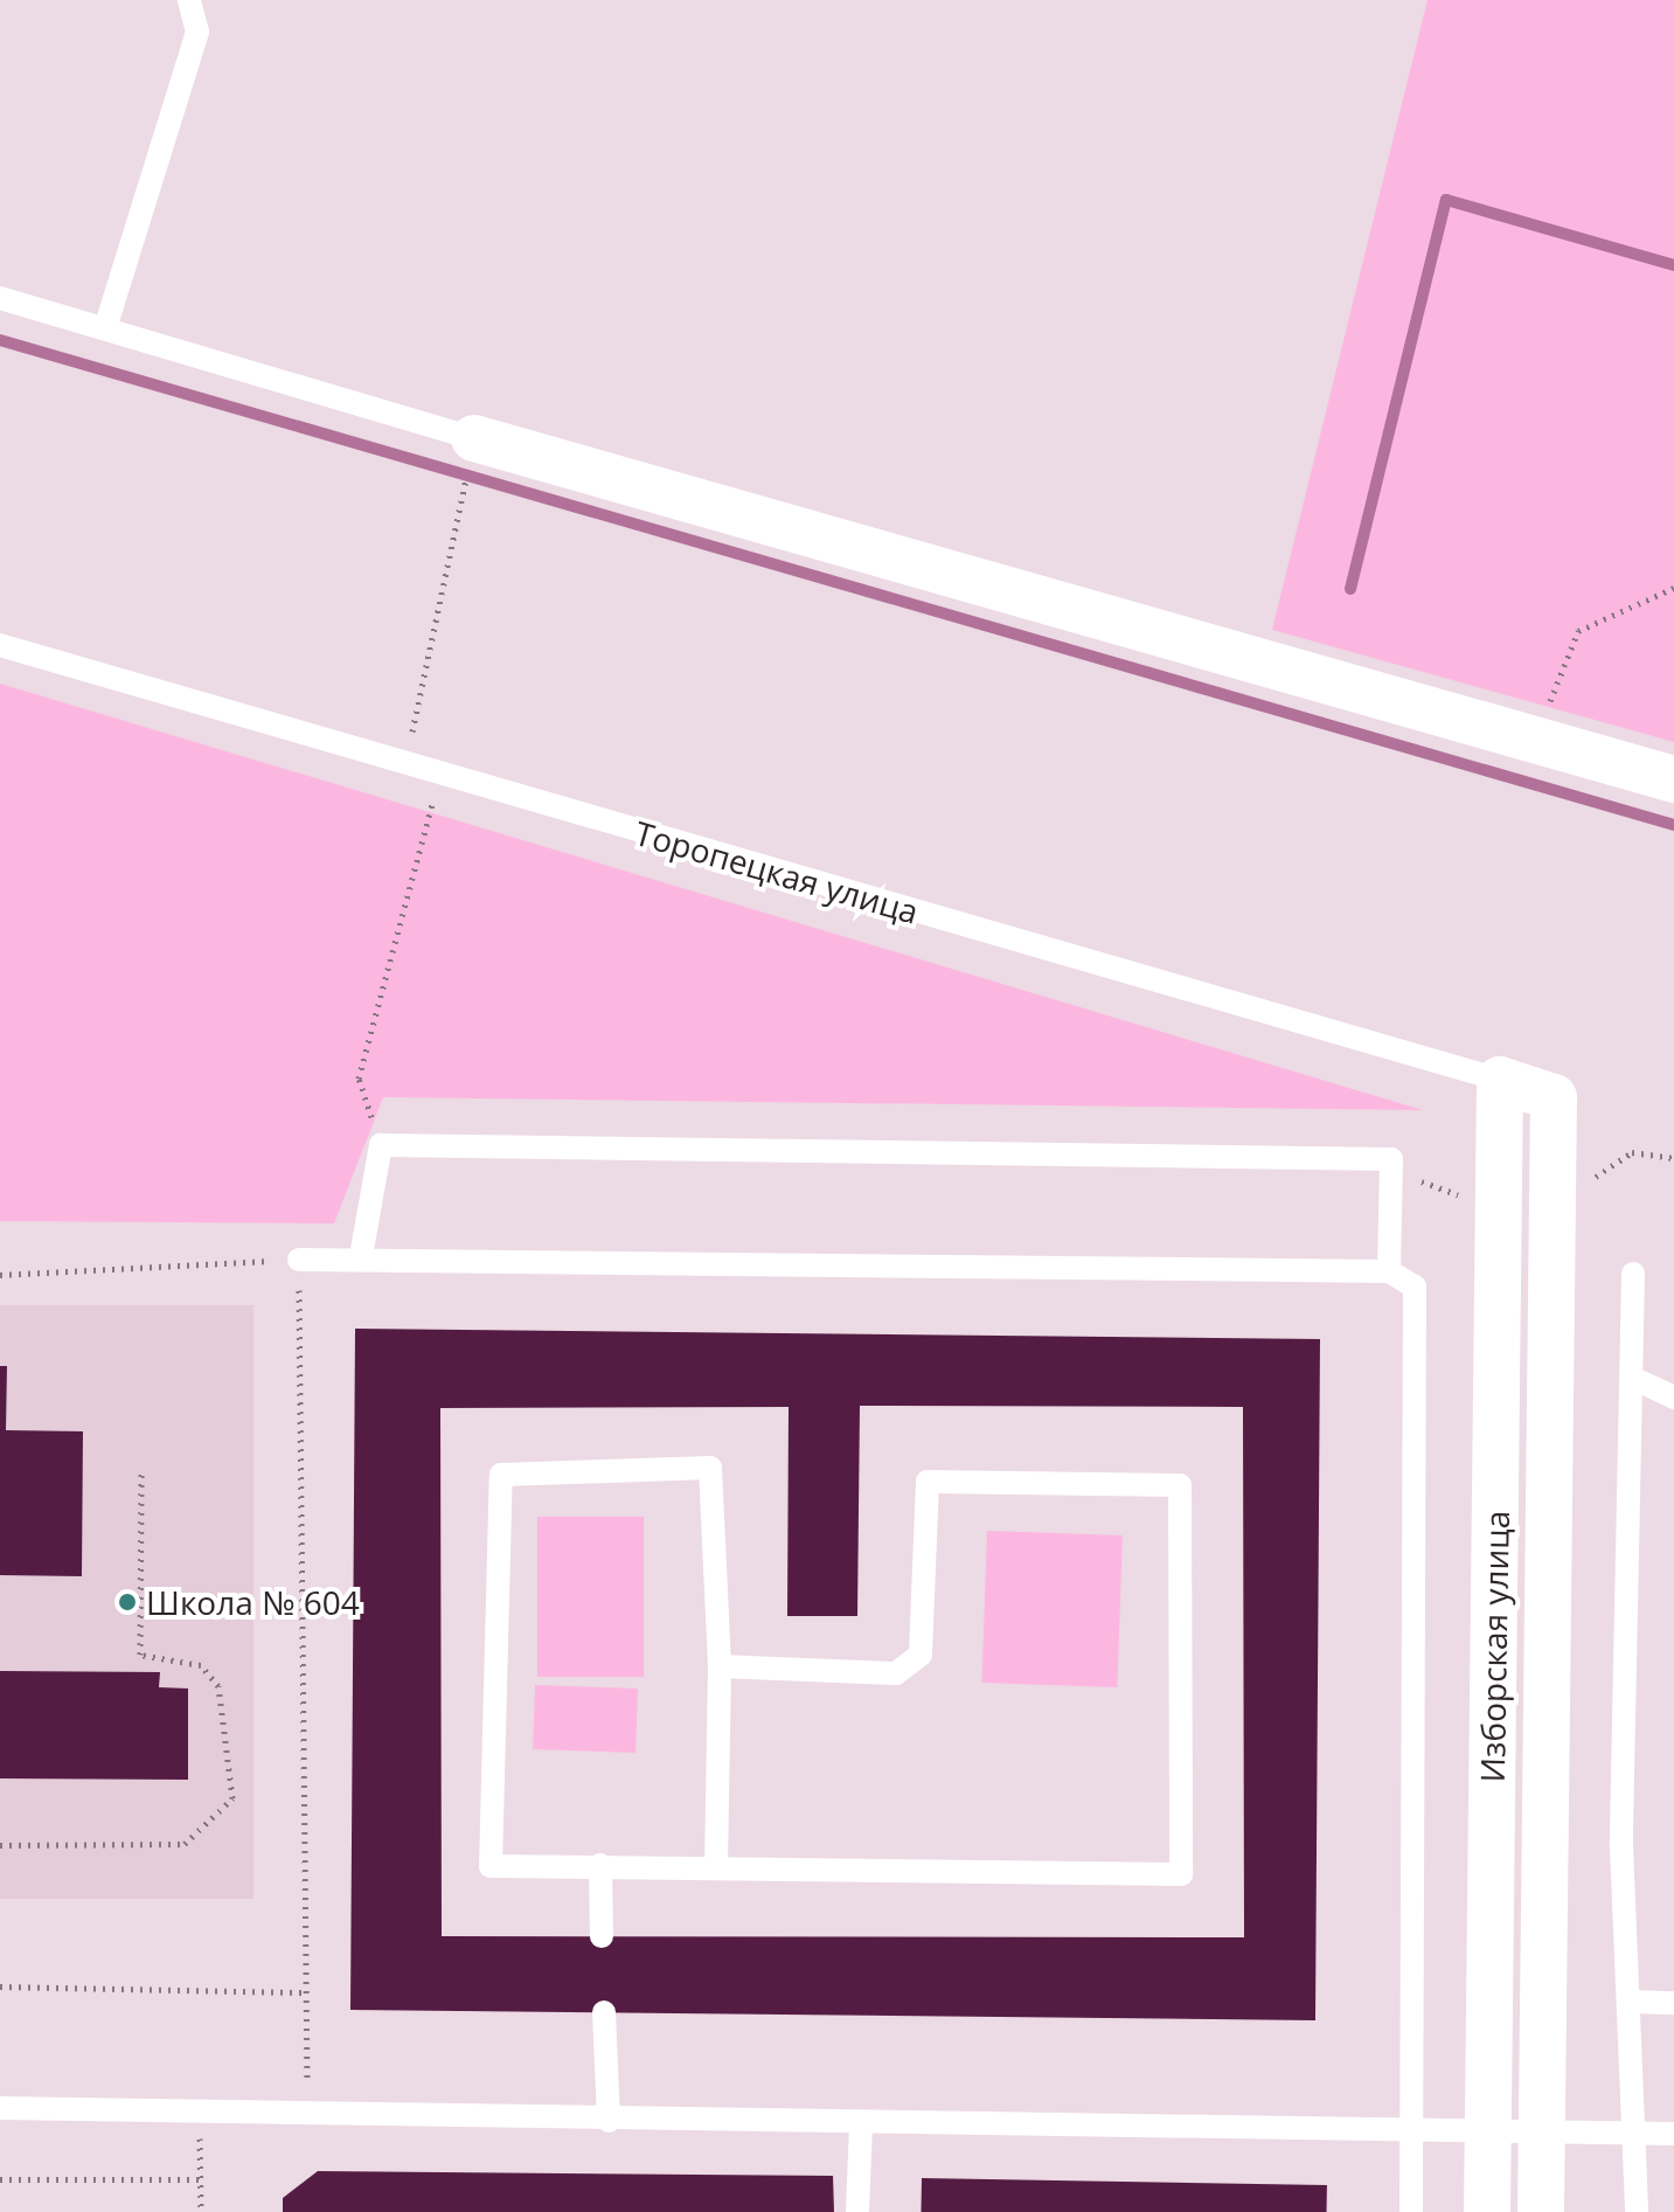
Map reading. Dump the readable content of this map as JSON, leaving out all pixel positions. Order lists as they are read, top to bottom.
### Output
{
  "streets": {
    "street": ["Торопецкая улица", "Изборская улица"]
  },
  "crossings": [
    ["Торопецкая улица", "Изборская улица"]
  ],
  "places": ["Школа № 604"]
}
